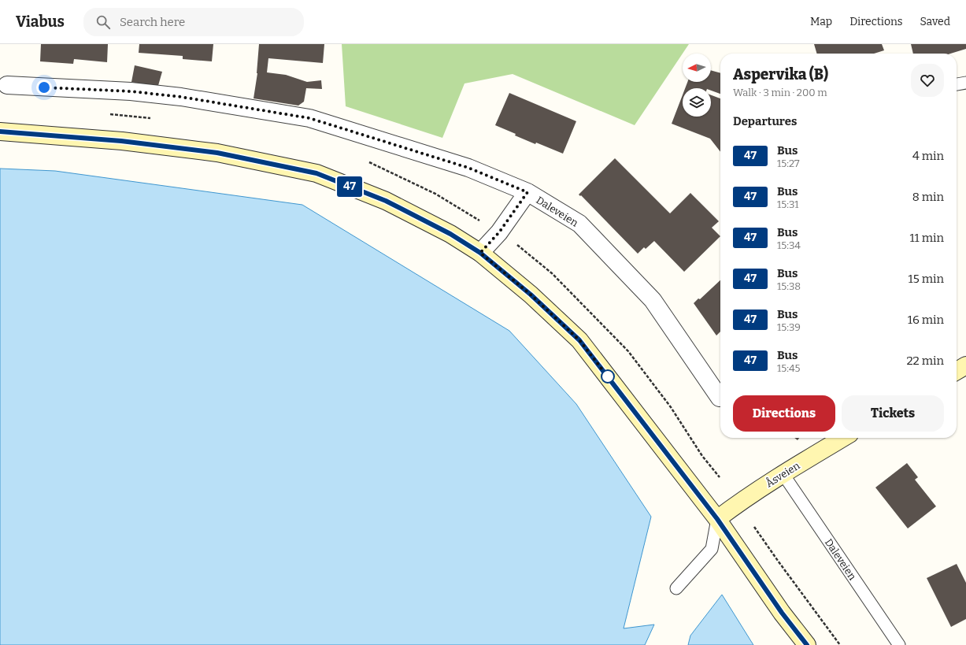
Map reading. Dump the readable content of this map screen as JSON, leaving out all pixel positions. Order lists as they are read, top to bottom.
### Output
{
  "streets": {
    "main road": ["Åsveien"],
    "street": ["Daleveien"]
  },
  "crossings": [
    ["Daleveien", "Åsveien"]
  ],
  "lines": ["bus line 47"],
  "north": "left",
  "page": {
    "header": "Viabus",
    "search": "Search here",
    "nav": ["Map", "Directions", "Saved"],
    "on_map": "47",
    "heading": [
      ["Aspervika (B)", "Walk · 3 min · 200 m"],
      "Departures"
    ],
    "list": [
      {
        "mark": "47",
        "name": "Bus",
        "note": "15:27",
        "value": "4 min"
      },
      {
        "mark": "47",
        "name": "Bus",
        "note": "15:31",
        "value": "8 min"
      },
      {
        "mark": "47",
        "name": "Bus",
        "note": "15:34",
        "value": "11 min"
      },
      {
        "mark": "47",
        "name": "Bus",
        "note": "15:38",
        "value": "15 min"
      },
      {
        "mark": "47",
        "name": "Bus",
        "note": "15:39",
        "value": "16 min"
      },
      {
        "mark": "47",
        "name": "Bus",
        "note": "15:45",
        "value": "22 min"
      }
    ],
    "buttons": ["Directions", "Tickets"]
  }
}
